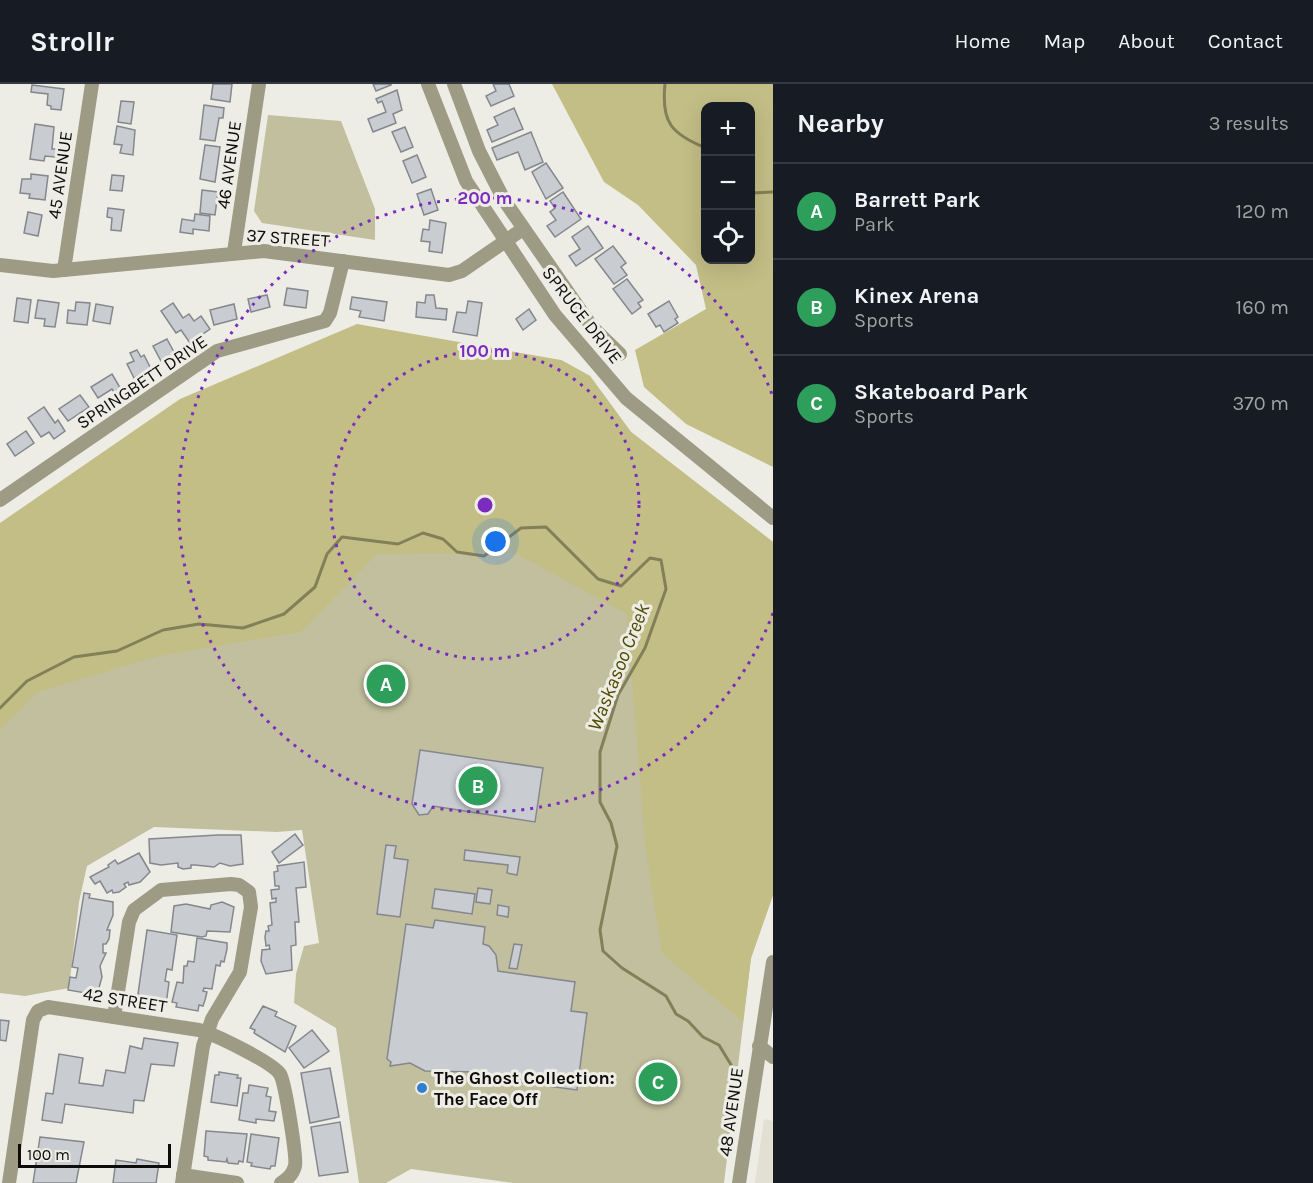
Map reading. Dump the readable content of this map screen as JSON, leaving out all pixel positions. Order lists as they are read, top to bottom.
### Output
{
  "streets": {
    "street": [
      "46 AVENUE",
      "45 AVENUE",
      "37 STREET",
      "SPRUCE DRIVE",
      "SPRINGBETT DRIVE",
      "42 STREET",
      "48 AVENUE"
    ]
  },
  "crossings": [
    ["46 AVENUE", "37 STREET"],
    ["45 AVENUE", "37 STREET"],
    ["37 STREET", "SPRUCE DRIVE"],
    ["37 STREET", "SPRINGBETT DRIVE"]
  ],
  "water": ["Waskasoo Creek"],
  "places": ["The Ghost Collection: The Face Off"],
  "scale_bar": "100 m",
  "page": {
    "header": "Strollr",
    "nav": [
      "Home",
      "Map",
      "About",
      "Contact"
    ],
    "heading": ["Nearby", "3 results"],
    "map_buttons": ["+", "−"],
    "list": [
      {
        "mark": "A",
        "name": "Barrett Park",
        "note": "Park",
        "value": "120 m"
      },
      {
        "mark": "B",
        "name": "Kinex Arena",
        "note": "Sports",
        "value": "160 m"
      },
      {
        "mark": "C",
        "name": "Skateboard Park",
        "note": "Sports",
        "value": "370 m"
      }
    ],
    "pins": ["A", "B", "C"],
    "scale": "100 m"
  },
  "rings": ["200 m", "100 m"]
}
